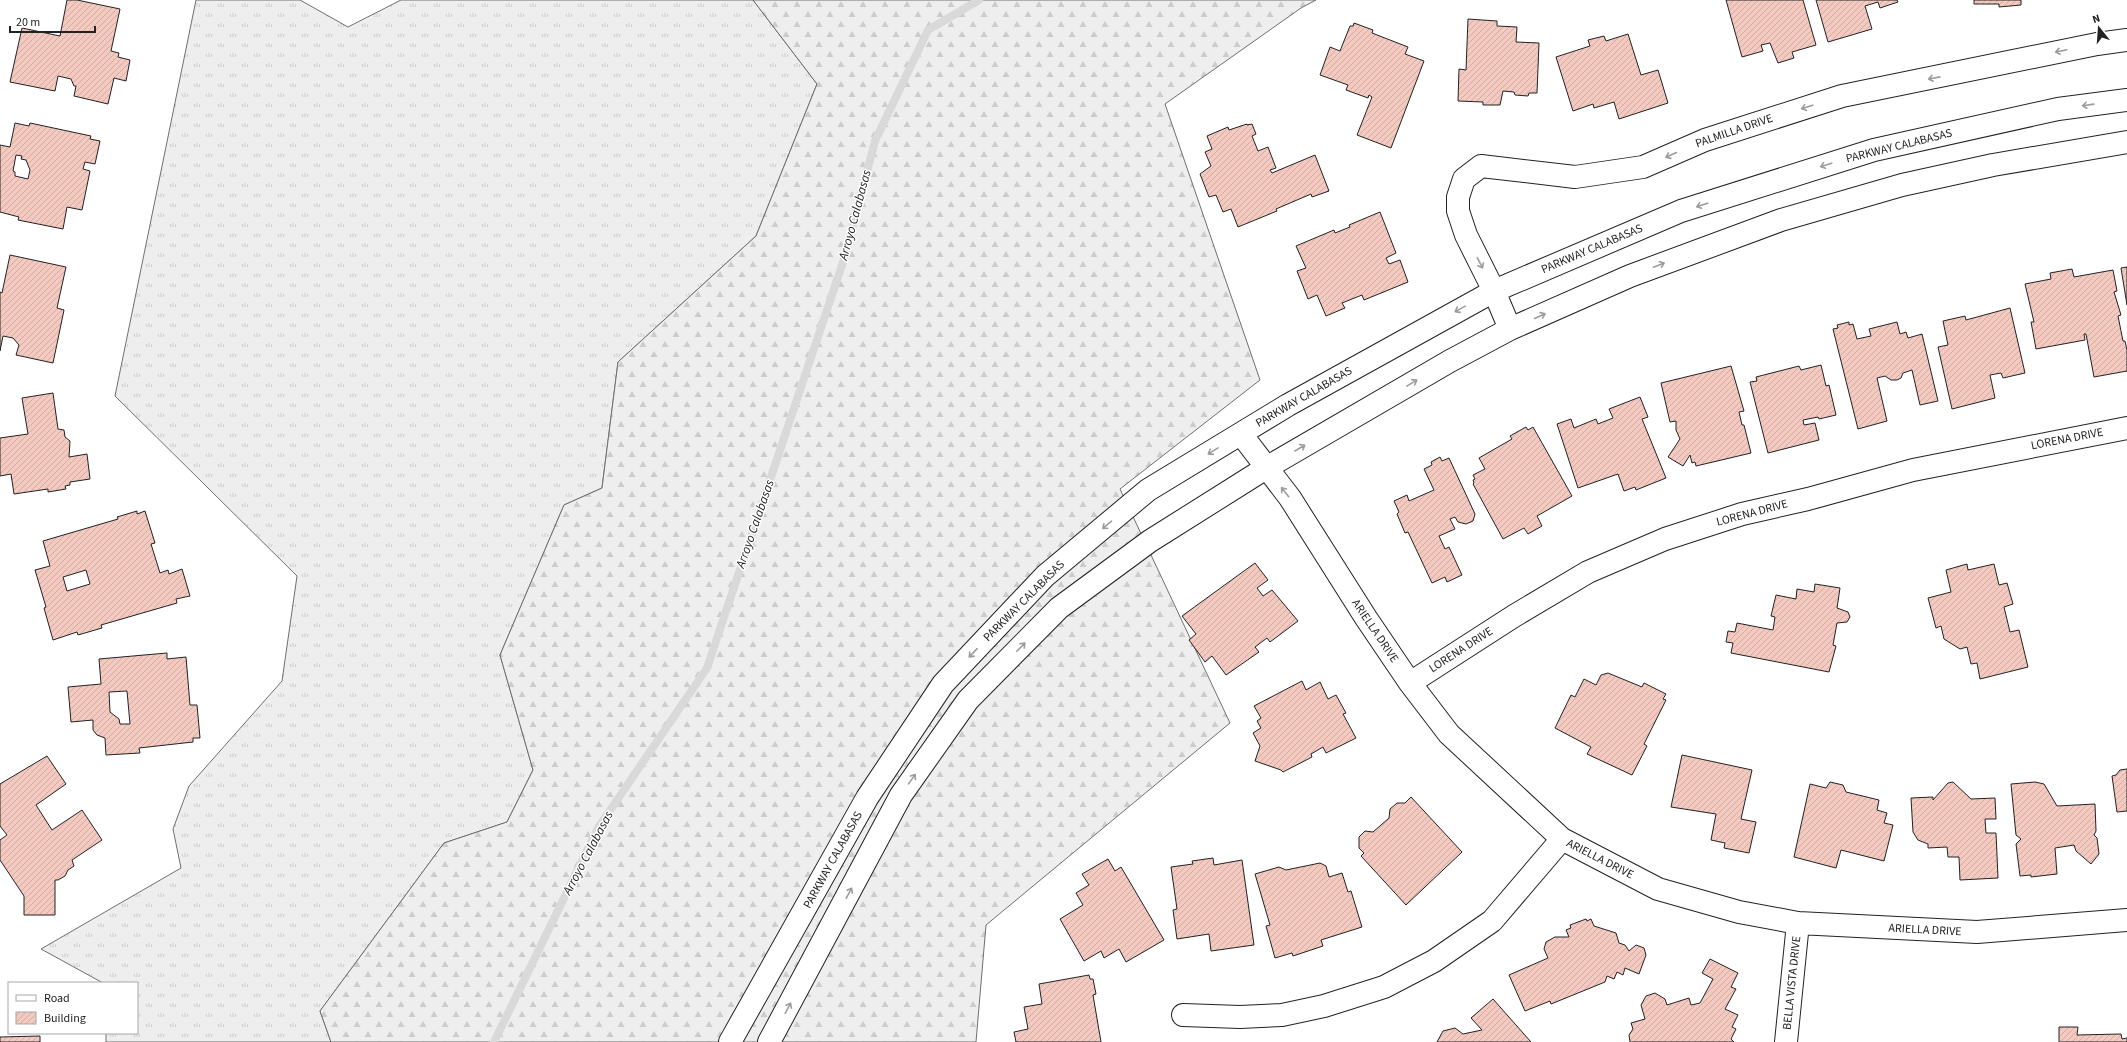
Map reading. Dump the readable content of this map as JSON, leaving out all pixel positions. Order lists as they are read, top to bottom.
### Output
{
  "streets": {
    "street": [
      "PALMILLA DRIVE",
      "PARKWAY CALABASAS",
      "LORENA DRIVE",
      "ARIELLA DRIVE",
      "BELLA VISTA DRIVE"
    ]
  },
  "crossings": [
    ["PALMILLA DRIVE", "PARKWAY CALABASAS"],
    ["PARKWAY CALABASAS", "ARIELLA DRIVE"],
    ["LORENA DRIVE", "ARIELLA DRIVE"],
    ["ARIELLA DRIVE", "BELLA VISTA DRIVE"]
  ],
  "water": ["Arroyo Calabasas"],
  "legend": ["Road", "Building"],
  "scale_bar": "20 m",
  "north": "top"
}
